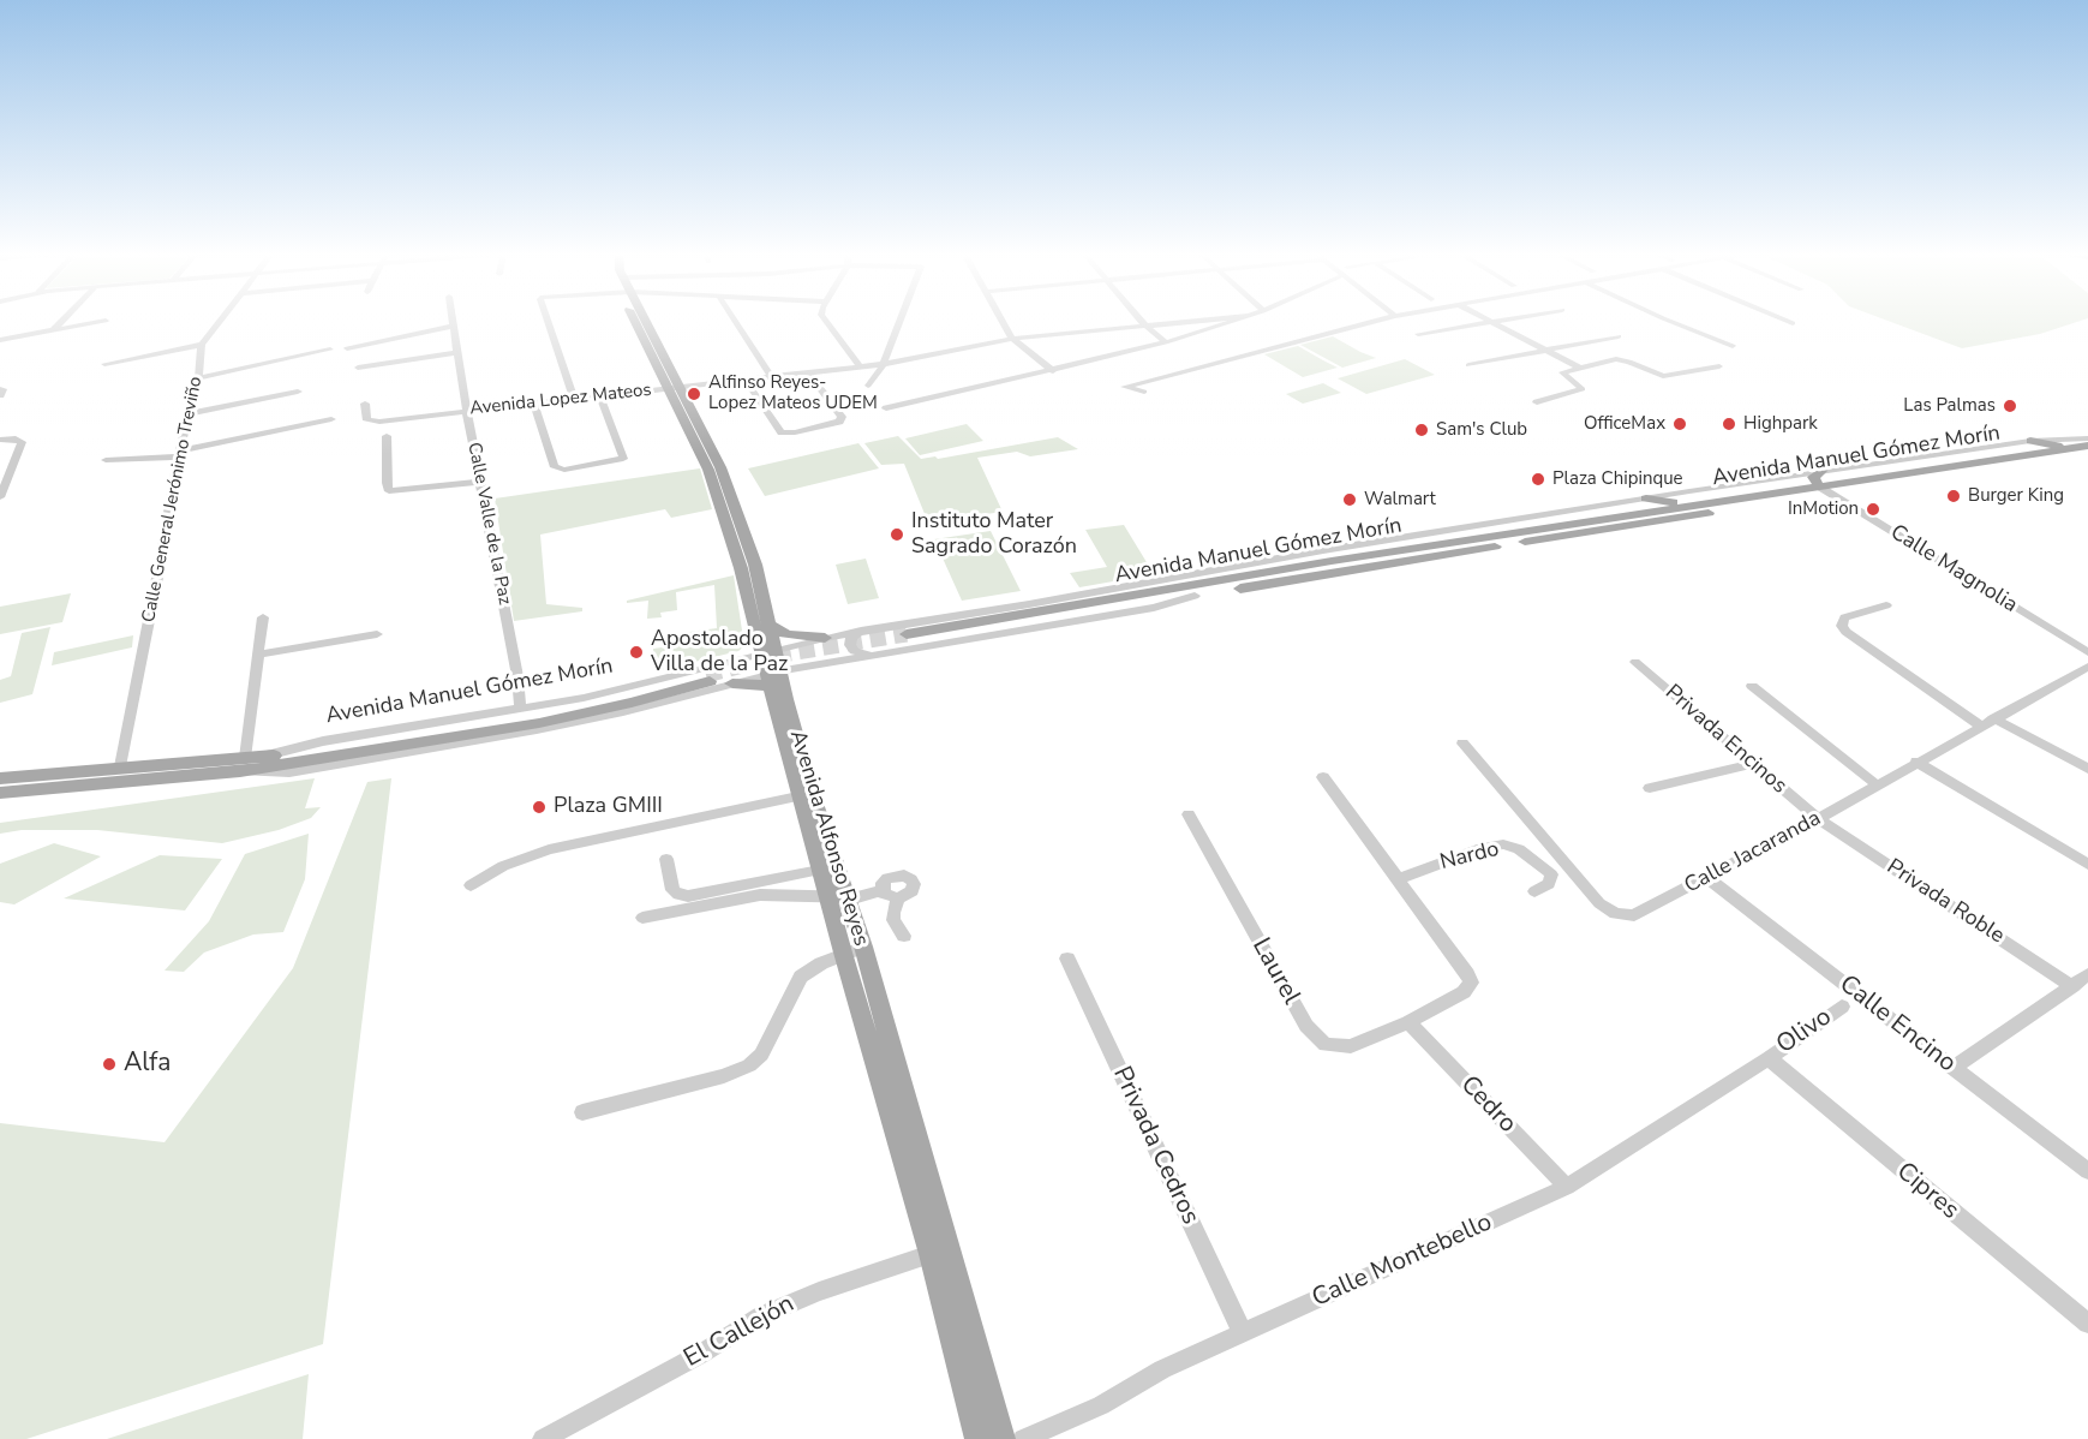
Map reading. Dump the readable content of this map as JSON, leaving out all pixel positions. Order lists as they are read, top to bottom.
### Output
{
  "streets": {
    "main road": ["Avenida Manuel Gómez Morín", "Avenida Alfonso Reyes"],
    "street": [
      "Avenida Lopez Mateos",
      "Calle General Jerónimo Treviño",
      "Calle Valle de la Paz",
      "Calle Magnolia",
      "Privada Encinos",
      "Calle Jacaranda",
      "Nardo",
      "Privada Roble",
      "Laurel",
      "Calle Encino",
      "Olivo",
      "Cedro",
      "Privada Cedros",
      "Cipres",
      "Calle Montebello",
      "El Callejón"
    ]
  },
  "crossings": [
    ["Avenida Lopez Mateos", "Calle Valle de la Paz"],
    ["Avenida Lopez Mateos", "Avenida Alfonso Reyes"],
    ["Avenida Manuel Gómez Morín", "Calle General Jerónimo Treviño"],
    ["Avenida Manuel Gómez Morín", "Calle Valle de la Paz"],
    ["Avenida Manuel Gómez Morín", "Calle Magnolia"],
    ["Avenida Manuel Gómez Morín", "Avenida Alfonso Reyes"],
    ["Privada Encinos", "Calle Jacaranda"],
    ["Privada Encinos", "Privada Roble"],
    ["Avenida Alfonso Reyes", "El Callejón"],
    ["Calle Jacaranda", "Privada Roble"],
    ["Calle Jacaranda", "Calle Encino"],
    ["Laurel", "Cedro"],
    ["Olivo", "Cipres"],
    ["Olivo", "Calle Montebello"],
    ["Cedro", "Calle Montebello"],
    ["Privada Cedros", "Calle Montebello"],
    ["Cipres", "Calle Montebello"]
  ],
  "places": [
    "Alfinso Reyes- Lopez Mateos UDEM",
    "Las Palmas",
    "OfficeMax",
    "Highpark",
    "Sam's Club",
    "Plaza Chipinque",
    "Burger King",
    "Walmart",
    "InMotion",
    "Instituto Mater Sagrado Corazón",
    "Apostolado Villa de la Paz",
    "Plaza GMIII",
    "Alfa"
  ]
}
